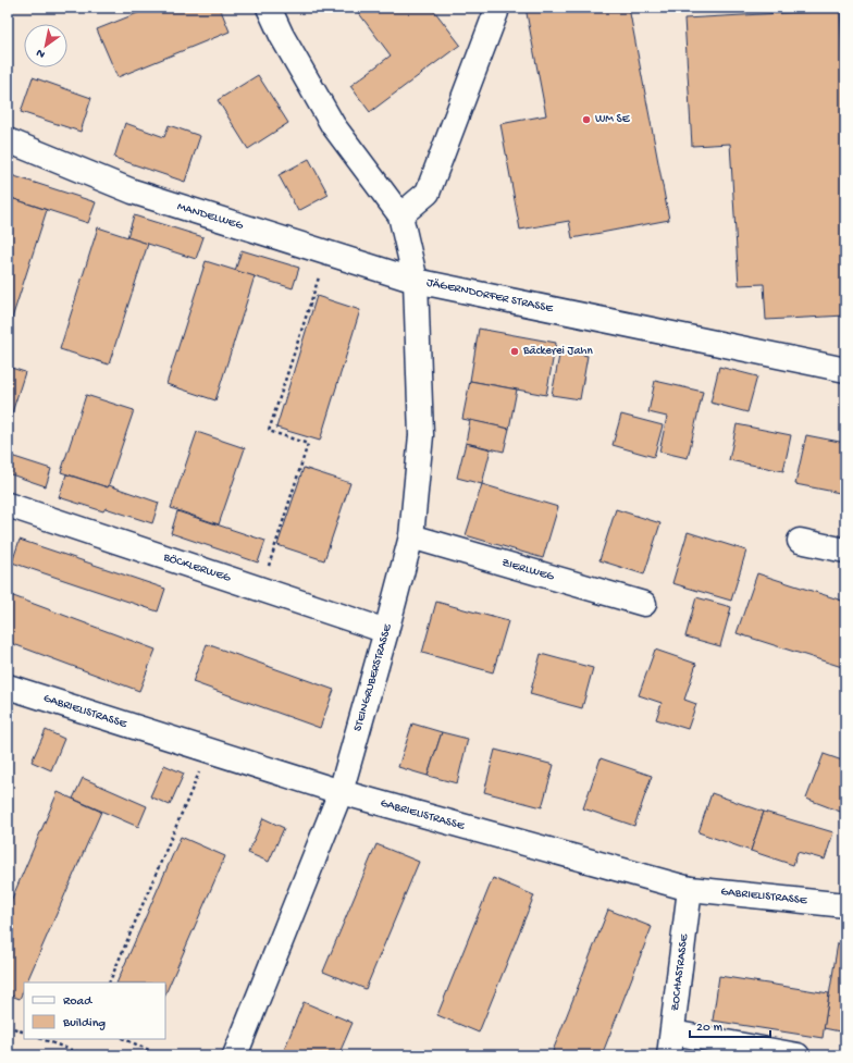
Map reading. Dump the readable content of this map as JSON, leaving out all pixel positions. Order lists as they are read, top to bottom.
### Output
{
  "streets": {
    "street": [
      "MANDELWEG",
      "JÄGERNDORFER STRASSE",
      "BÖCKLERWEG",
      "ZIERLWEG",
      "STEINGRUBERSTRASSE",
      "GABRIELISTRASSE",
      "ZOCHASTRASSE"
    ]
  },
  "crossings": [
    ["MANDELWEG", "JÄGERNDORFER STRASSE"],
    ["MANDELWEG", "STEINGRUBERSTRASSE"],
    ["JÄGERNDORFER STRASSE", "STEINGRUBERSTRASSE"],
    ["BÖCKLERWEG", "STEINGRUBERSTRASSE"],
    ["ZIERLWEG", "STEINGRUBERSTRASSE"],
    ["STEINGRUBERSTRASSE", "GABRIELISTRASSE"],
    ["GABRIELISTRASSE", "ZOCHASTRASSE"]
  ],
  "places": ["WM SE", "Bäckerei Jahn"],
  "legend": ["Road", "Building"],
  "scale_bar": "20 m",
  "north": "bottom left"
}
